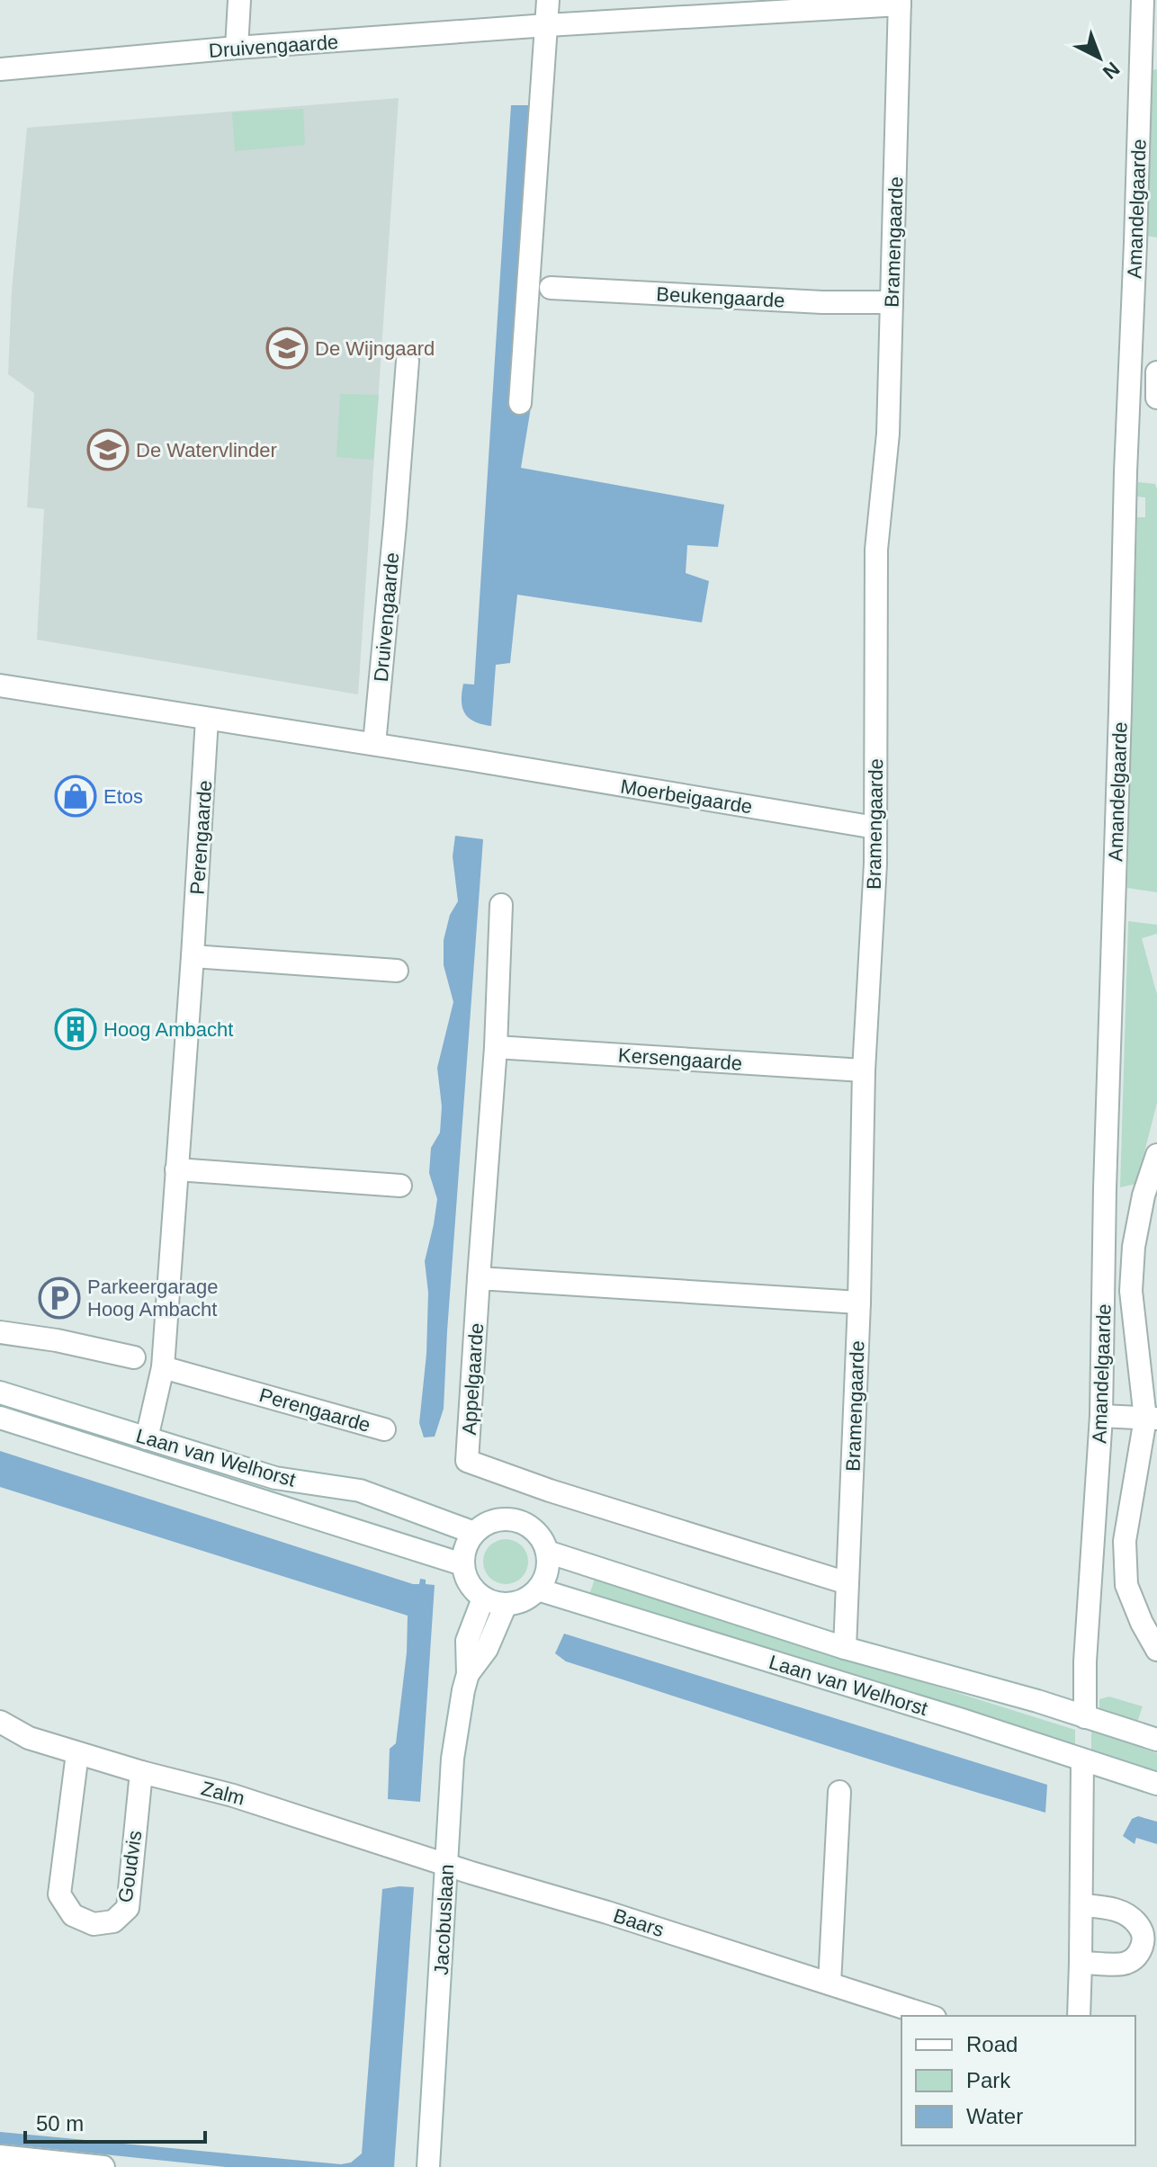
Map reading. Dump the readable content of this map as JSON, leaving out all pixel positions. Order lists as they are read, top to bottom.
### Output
{
  "streets": {
    "street": [
      "Druivengaarde",
      "Amandelgaarde",
      "Bramengaarde",
      "Beukengaarde",
      "Moerbeigaarde",
      "Perengaarde",
      "Kersengaarde",
      "Appelgaarde",
      "Laan van Welhorst",
      "Zalm",
      "Goudvis",
      "Jacobuslaan",
      "Baars"
    ]
  },
  "crossings": [
    ["Druivengaarde", "Bramengaarde"],
    ["Druivengaarde", "Moerbeigaarde"],
    ["Amandelgaarde", "Laan van Welhorst"],
    ["Bramengaarde", "Beukengaarde"],
    ["Bramengaarde", "Moerbeigaarde"],
    ["Bramengaarde", "Kersengaarde"],
    ["Bramengaarde", "Appelgaarde"],
    ["Bramengaarde", "Laan van Welhorst"],
    ["Perengaarde", "Laan van Welhorst"],
    ["Laan van Welhorst", "Jacobuslaan"],
    ["Zalm", "Goudvis"],
    ["Zalm", "Jacobuslaan"],
    ["Zalm", "Baars"],
    ["Jacobuslaan", "Baars"]
  ],
  "places": {
    "school or university": ["De Wijngaard", "De Watervlinder"],
    "shop": ["Etos"],
    "building": ["Hoog Ambacht"],
    "parking": ["Parkeergarage Hoog Ambacht"]
  },
  "legend": ["Road", "Park", "Water"],
  "scale_bar": "50 m",
  "north": "bottom right"
}
